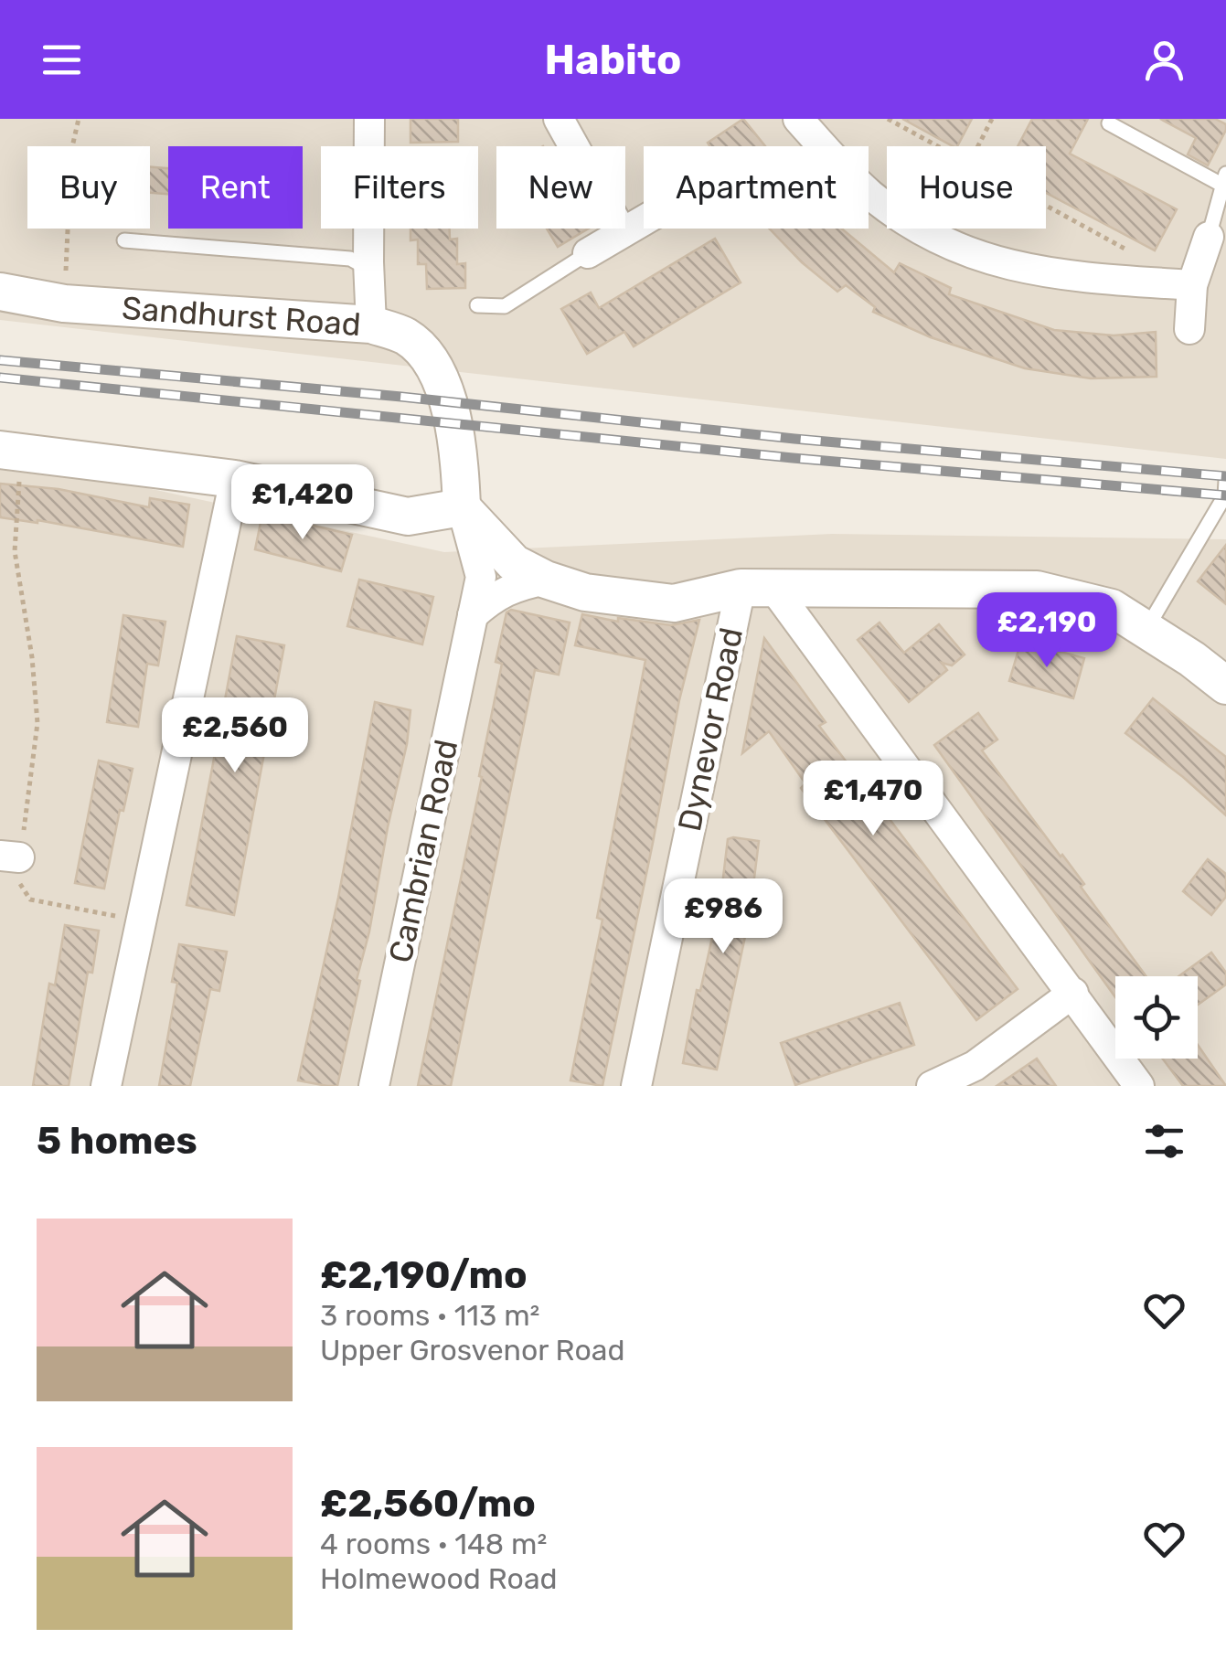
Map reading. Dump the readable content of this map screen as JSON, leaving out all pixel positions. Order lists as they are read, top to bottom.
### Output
{
  "streets": {
    "street": ["Sandhurst Road", "Dynevor Road", "Cambrian Road"]
  },
  "crossings": [
    ["Sandhurst Road", "Cambrian Road"]
  ],
  "page": {
    "header": "Habito",
    "chip": [
      "Buy",
      "Rent",
      "Filters",
      "New",
      "Apartment",
      "House"
    ],
    "price": [
      "£1,420",
      "£2,190",
      "£2,560",
      "£1,470",
      "£986"
    ],
    "heading": "5 homes",
    "list": [
      {
        "name": "£2,190/mo",
        "note": "3 rooms · 113 m² · Upper Grosvenor Road"
      },
      {
        "name": "£2,560/mo",
        "note": "4 rooms · 148 m² · Holmewood Road"
      }
    ]
  }
}
